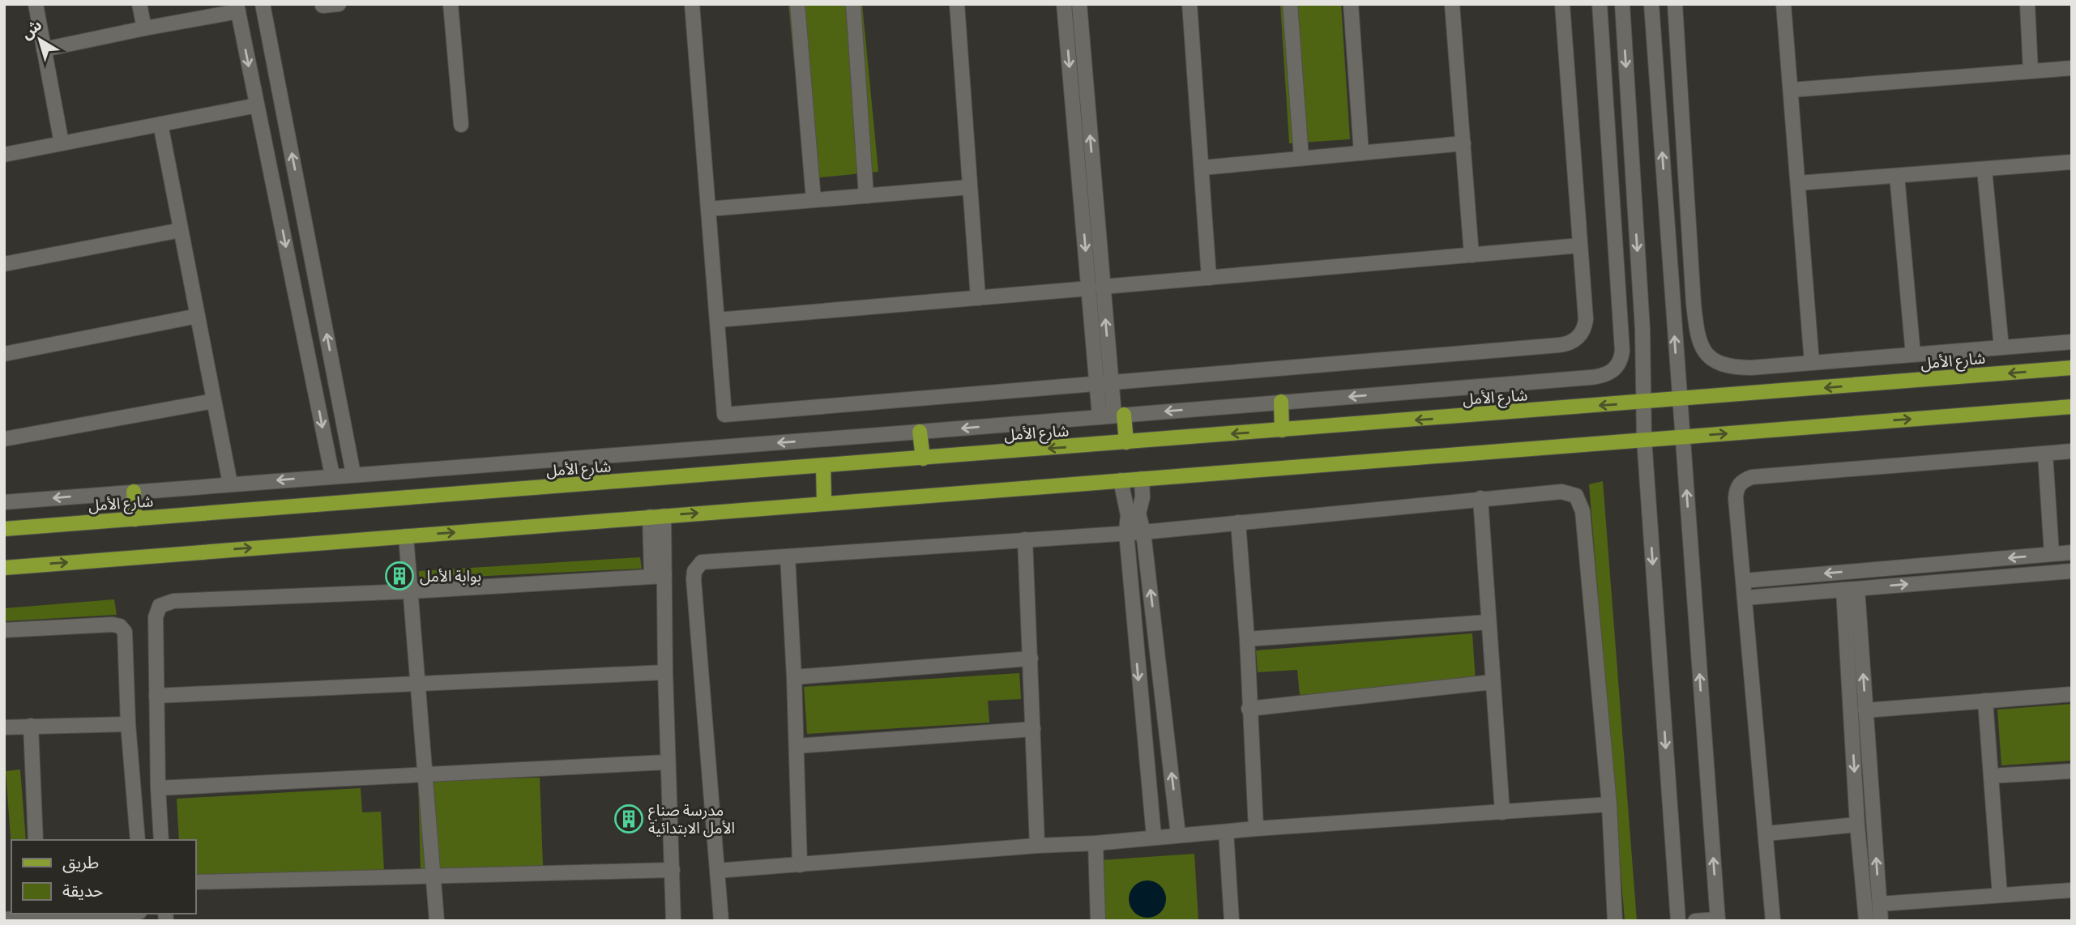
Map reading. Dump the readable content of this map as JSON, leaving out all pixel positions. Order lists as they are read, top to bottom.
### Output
{
  "streets": {
    "main road": ["شارع الأمل"]
  },
  "places": {
    "building": ["بوابة الأمل", "مدرسة صناع الأمل الابتدائية"]
  },
  "legend": ["طريق", "حديقة"],
  "north": "top left"
}
